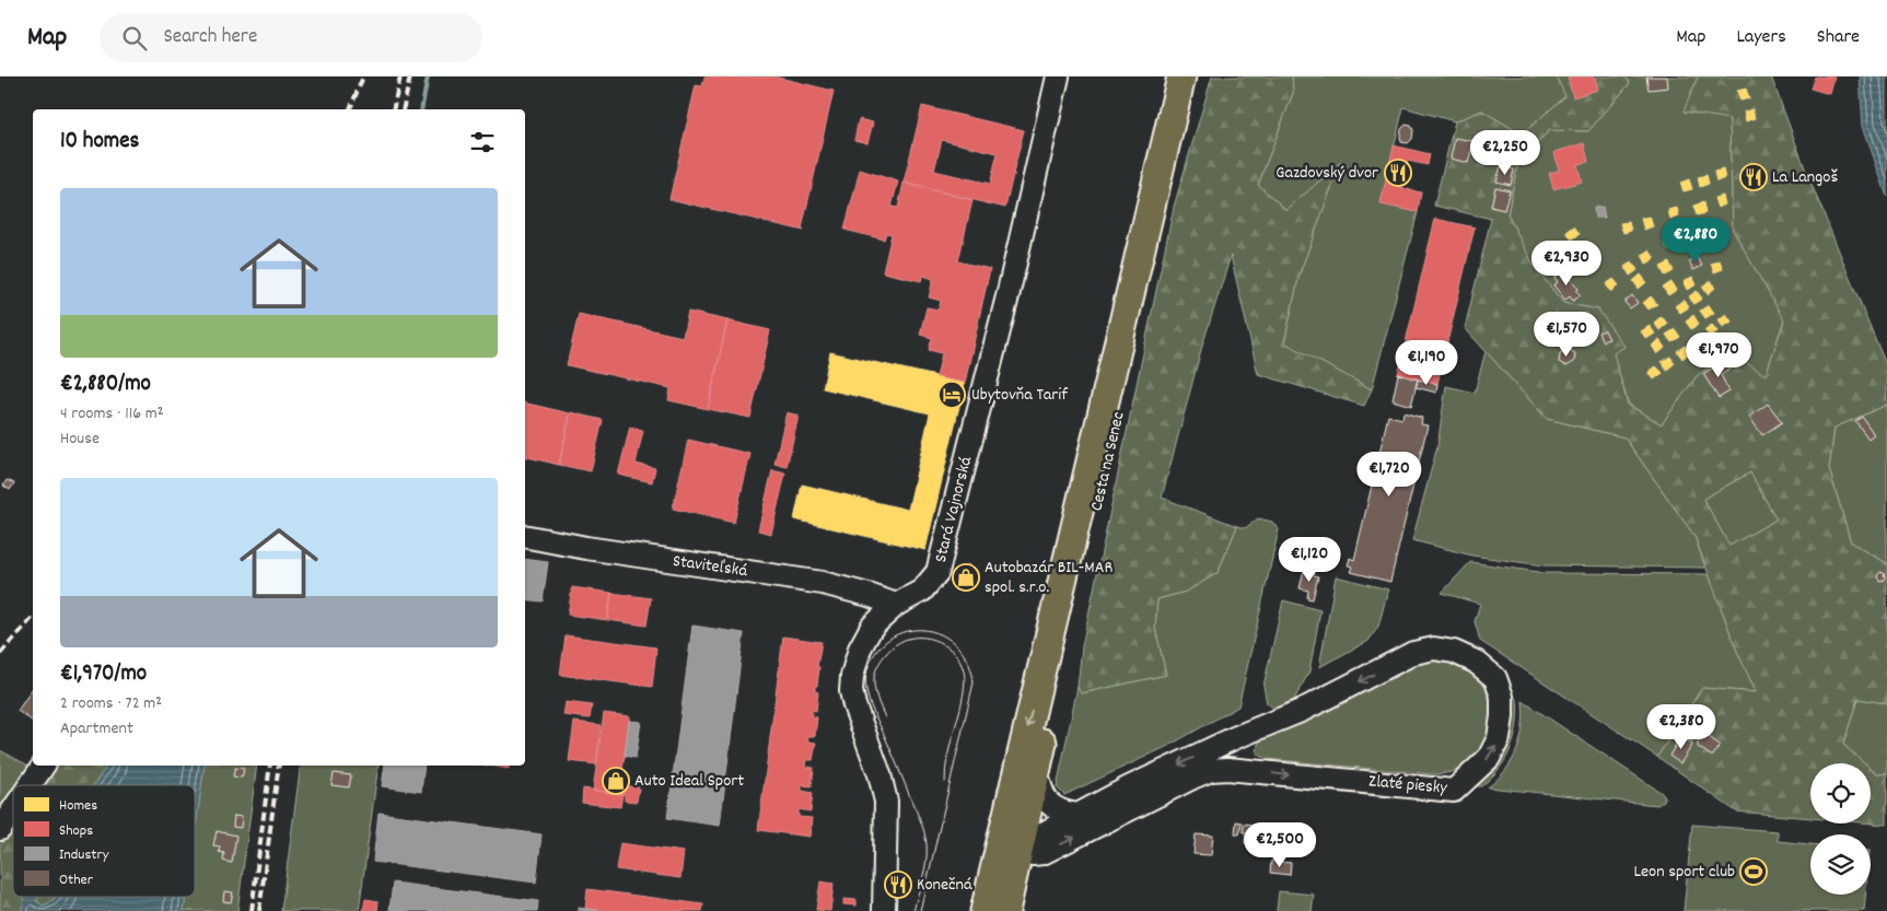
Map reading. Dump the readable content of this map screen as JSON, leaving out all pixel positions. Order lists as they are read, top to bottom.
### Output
{
  "streets": {
    "main road": ["Cesta na Senec"],
    "street": ["Stará Vajnorská", "Staviteľská", "Zlaté piesky"]
  },
  "crossings": [
    ["Cesta na Senec", "Zlaté piesky"],
    ["Stará Vajnorská", "Staviteľská"]
  ],
  "places": {
    "restaurant": ["Gazdovský dvor", "La Langoš", "Konečná"],
    "hotel": ["Ubytovňa Tarif"],
    "shop": ["Autobazár BIL-MAR spol. s.r.o.", "Auto Ideal Sport"],
    "sports": ["Leon sport club"]
  },
  "legend": [
    "Homes",
    "Shops",
    "Industry",
    "Other"
  ],
  "page": {
    "header": "Map",
    "search": "Search here",
    "nav": ["Map", "Layers", "Share"],
    "heading": "10 homes",
    "price": [
      "€2,250",
      "€2,880",
      "€2,930",
      "€1,570",
      "€1,970",
      "€1,190",
      "€1,720",
      "€1,120",
      "€2,380",
      "€2,500"
    ],
    "list": [
      {
        "name": "€2,880/mo",
        "note": "4 rooms · 116 m² · House"
      },
      {
        "name": "€1,970/mo",
        "note": "2 rooms · 72 m² · Apartment"
      }
    ]
  }
}
